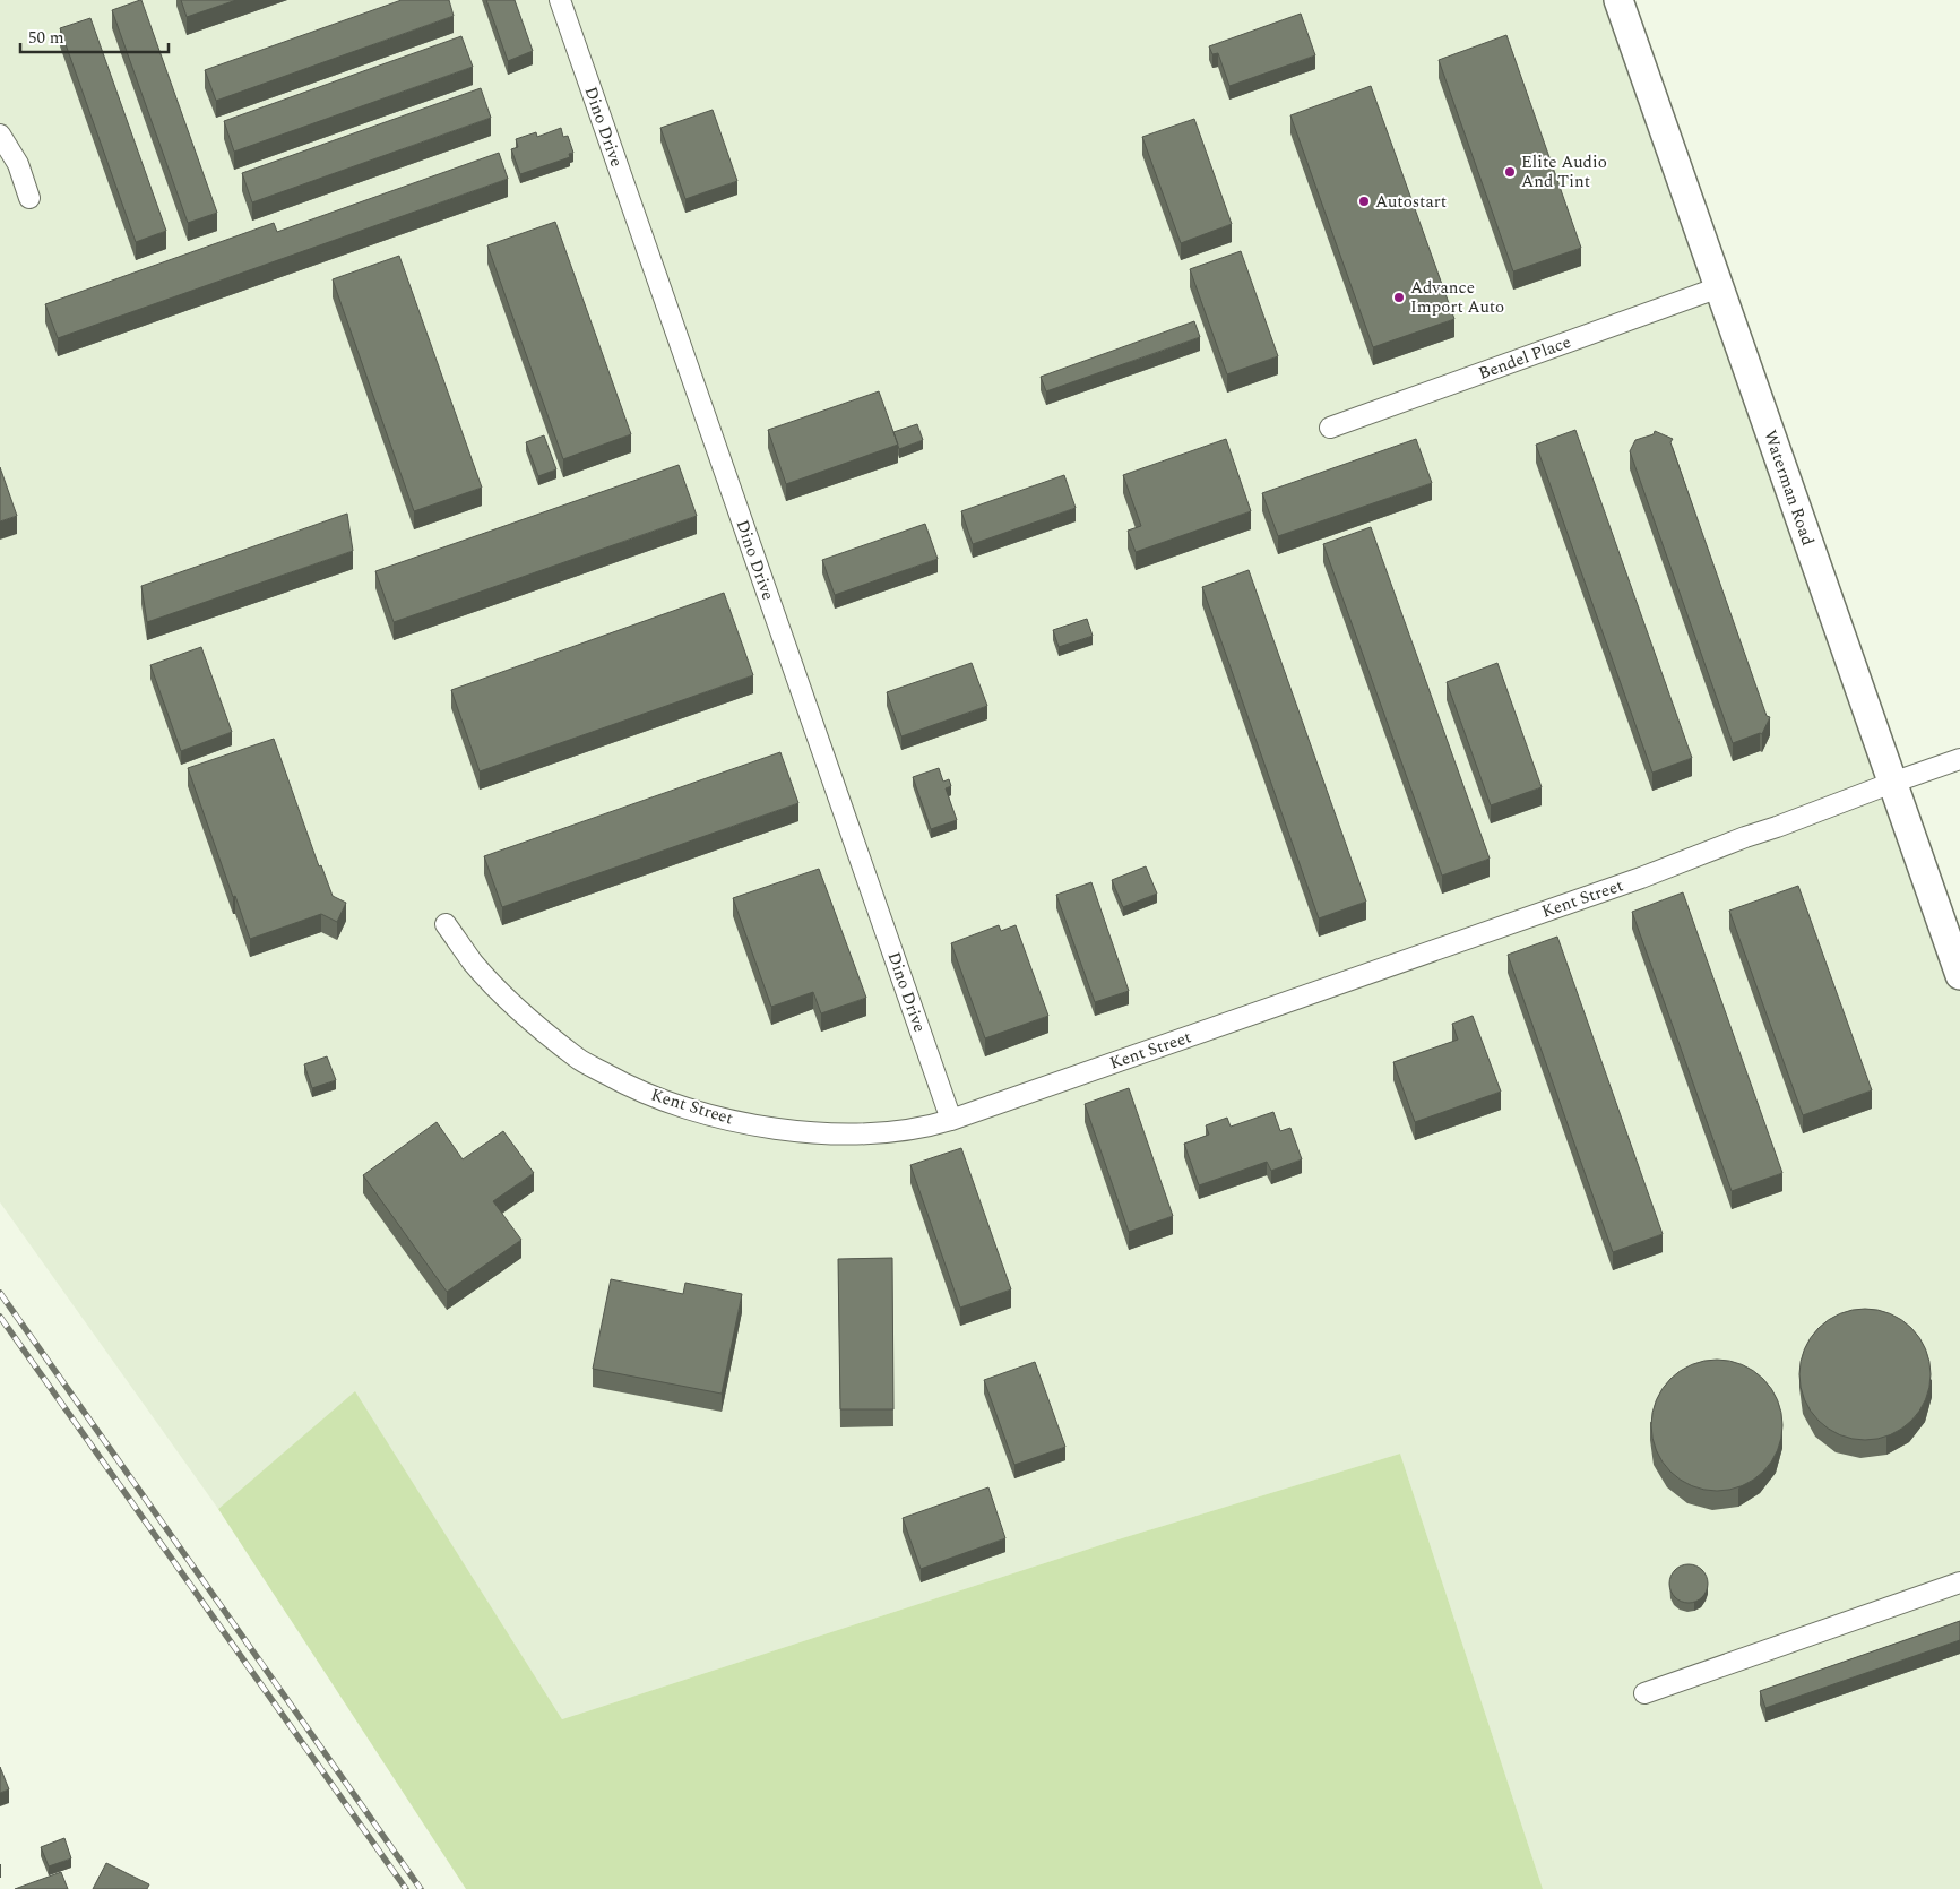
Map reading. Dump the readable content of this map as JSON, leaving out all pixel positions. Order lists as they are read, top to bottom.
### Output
{
  "streets": {
    "main road": ["Waterman Road"],
    "street": ["Dino Drive", "Bendel Place", "Kent Street"]
  },
  "crossings": [
    ["Dino Drive", "Kent Street"],
    ["Bendel Place", "Waterman Road"],
    ["Waterman Road", "Kent Street"]
  ],
  "places": ["Elite Audio And Tint", "Autostart", "Advance Import Auto"],
  "scale_bar": "50 m"
}
